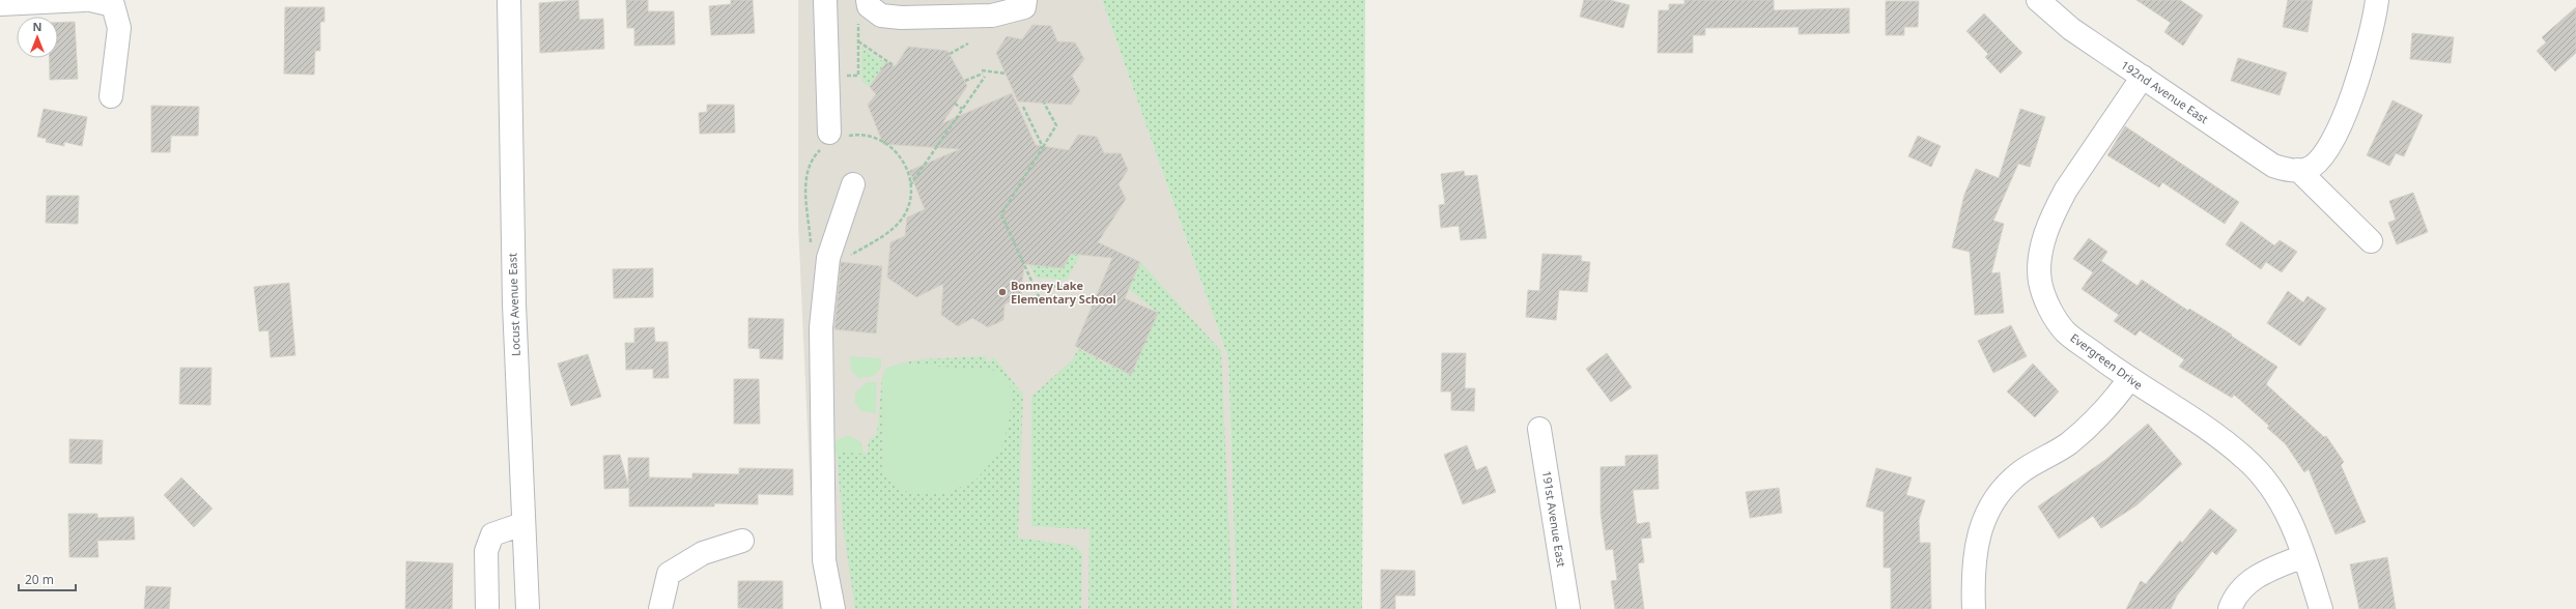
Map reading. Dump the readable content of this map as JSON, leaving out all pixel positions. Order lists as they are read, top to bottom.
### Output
{
  "streets": {
    "street": [
      "192nd Avenue East",
      "Locust Avenue East",
      "Evergreen Drive",
      "191st Avenue East"
    ]
  },
  "crossings": [
    ["192nd Avenue East", "Evergreen Drive"]
  ],
  "places": ["Bonney Lake Elementary School"],
  "scale_bar": "20 m",
  "north": "top"
}
